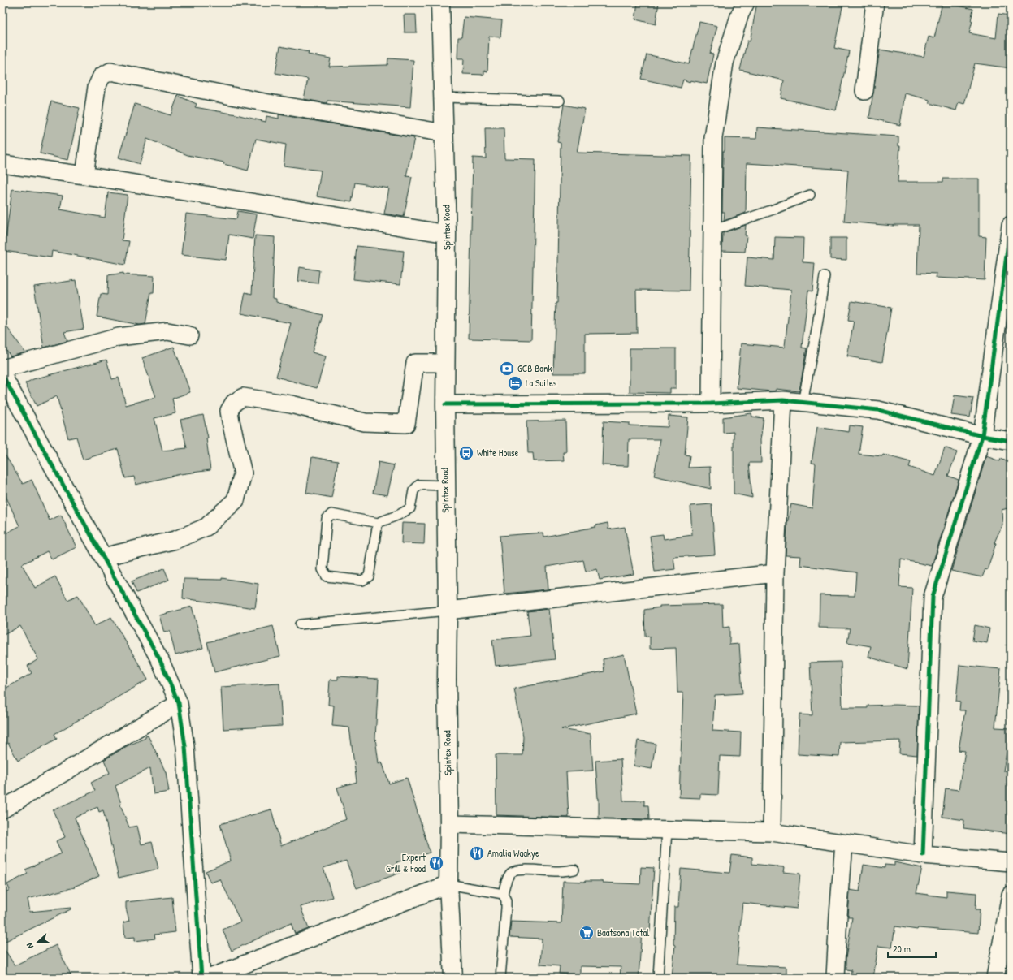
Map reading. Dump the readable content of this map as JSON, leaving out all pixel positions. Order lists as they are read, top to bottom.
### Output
{
  "streets": {
    "main road": ["Spintex Road"]
  },
  "places": {
    "bank": ["GCB Bank"],
    "hotel": ["La Suites"],
    "bus stop": ["White House"],
    "restaurant": ["Amalia Waakye", "Expert Grill & Food"],
    "supermarket": ["Baatsona Total"]
  },
  "scale_bar": "20 m",
  "north": "left"
}
